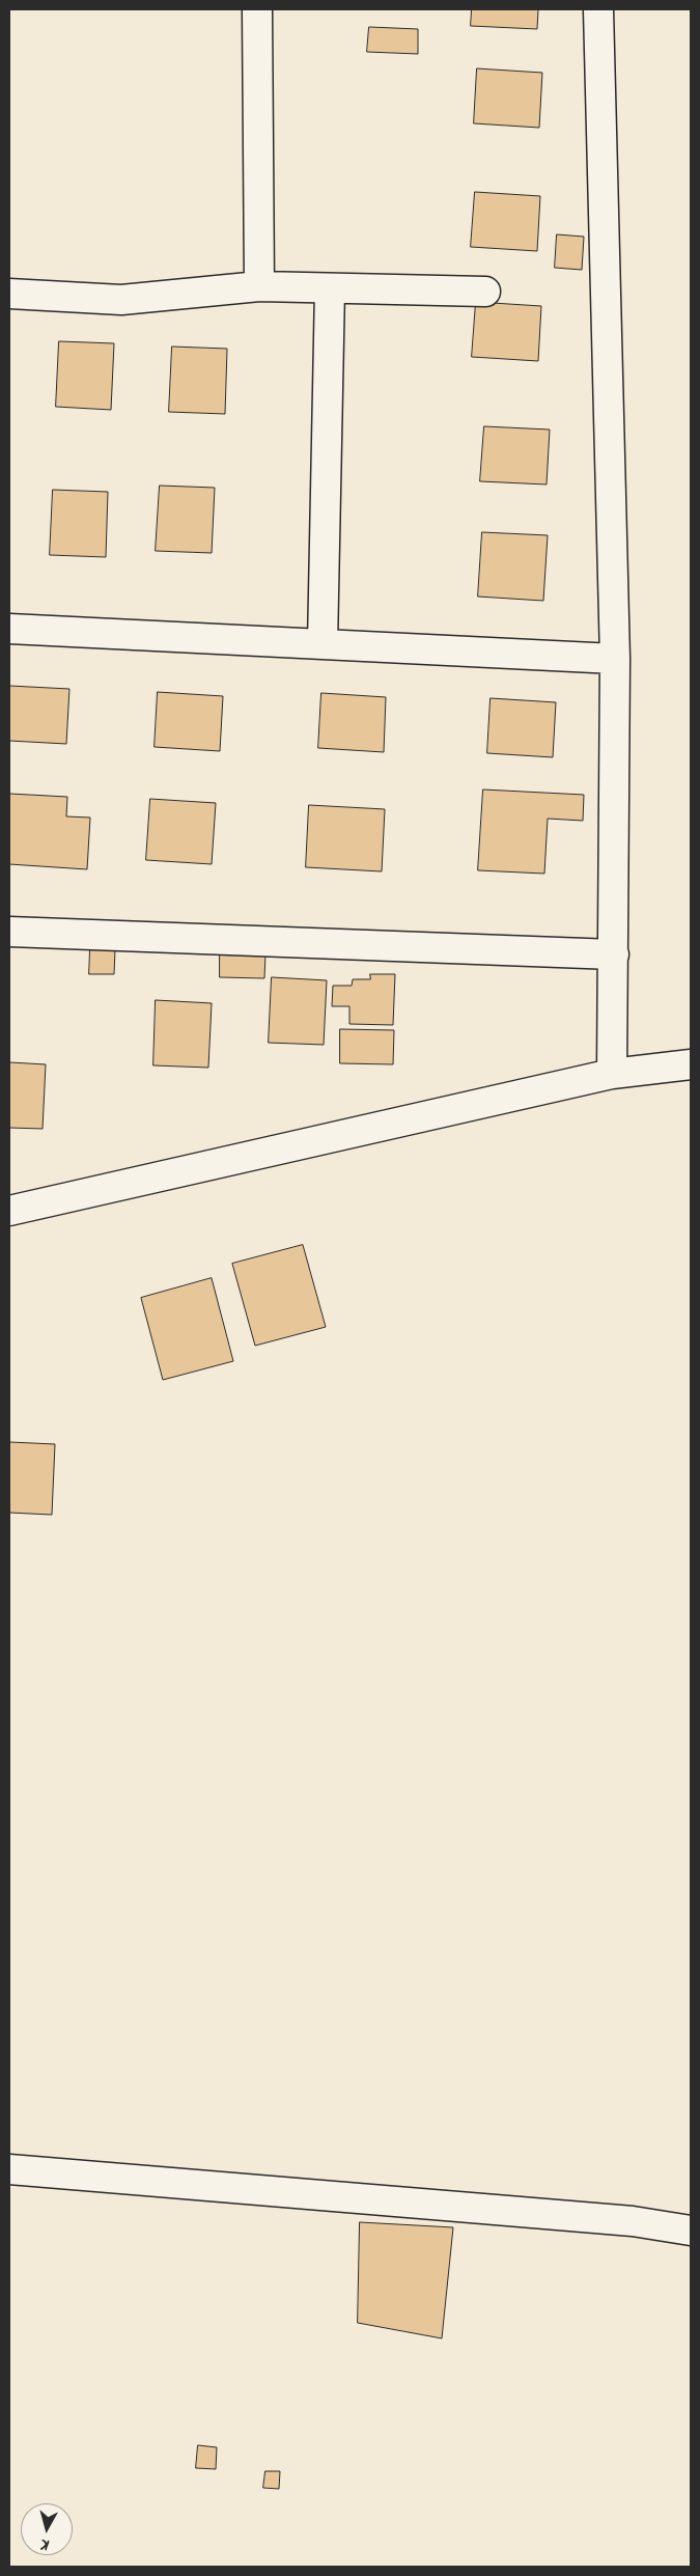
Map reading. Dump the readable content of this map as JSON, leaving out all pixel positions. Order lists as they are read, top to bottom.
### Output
{
  "north": "bottom"
}
